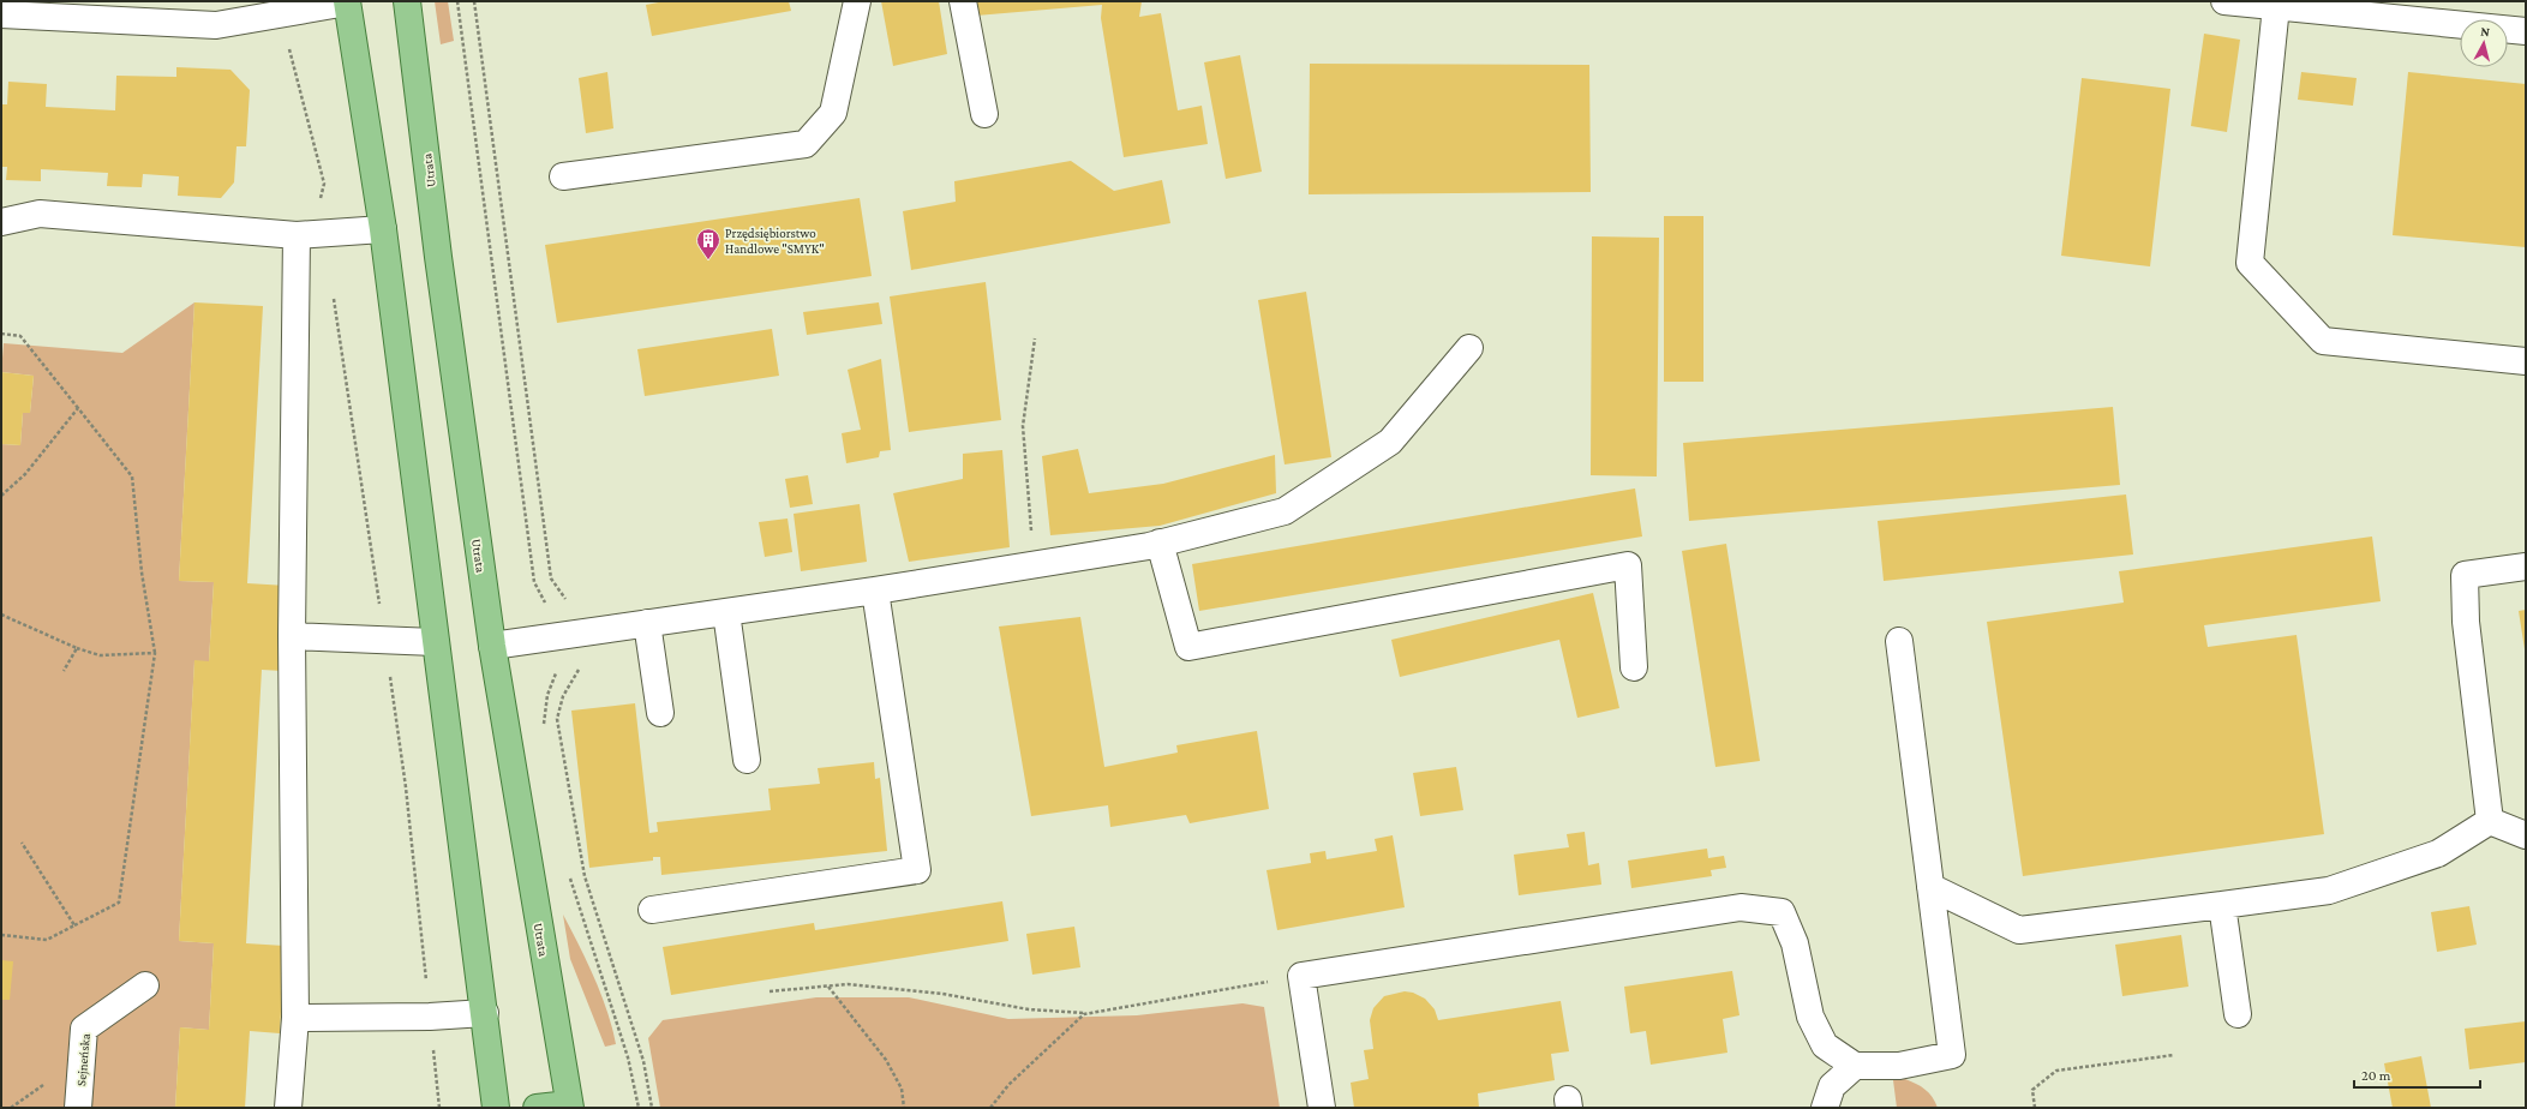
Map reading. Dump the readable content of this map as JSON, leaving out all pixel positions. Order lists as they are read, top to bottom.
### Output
{
  "streets": {
    "main road": ["Utrata"],
    "street": ["Sejneńska"]
  },
  "places": {
    "building": ["Przędsiębiorstwo Handlowe \"SMYK\""]
  },
  "scale_bar": "20 m",
  "north": "top"
}
